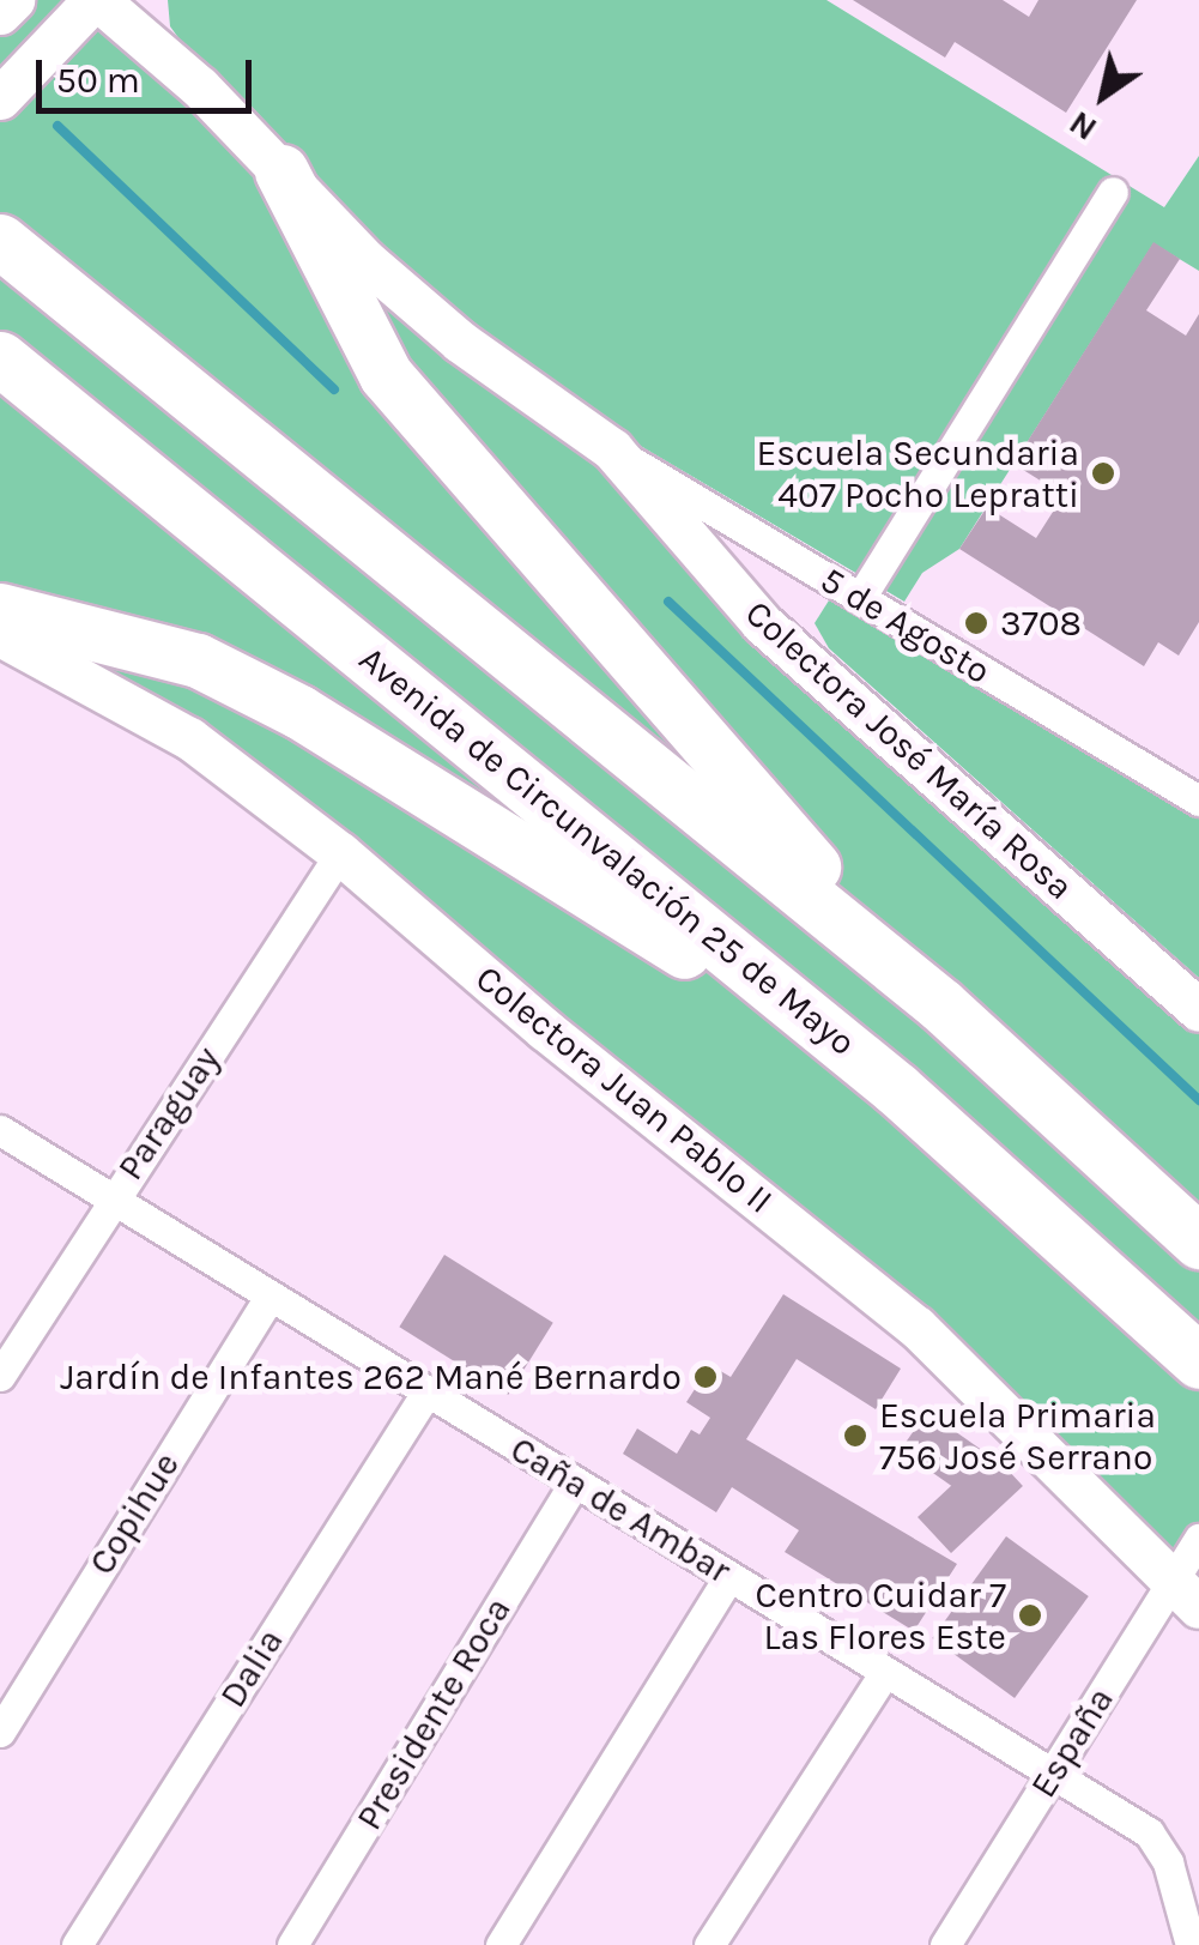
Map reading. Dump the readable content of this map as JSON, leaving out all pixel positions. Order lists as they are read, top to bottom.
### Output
{
  "streets": {
    "highway": ["Avenida de Circunvalación 25 de Mayo"],
    "main road": ["Colectora José María Rosa", "Colectora Juan Pablo II"],
    "street": [
      "5 de Agosto",
      "Paraguay",
      "Caña de Ambar",
      "Copihue",
      "Dalia",
      "Presidente Roca",
      "España"
    ]
  },
  "crossings": [
    ["5 de Agosto", "Colectora José María Rosa"],
    ["Colectora Juan Pablo II", "Paraguay"],
    ["Colectora Juan Pablo II", "España"],
    ["Paraguay", "Caña de Ambar"],
    ["Caña de Ambar", "Copihue"],
    ["Caña de Ambar", "Dalia"],
    ["Caña de Ambar", "Presidente Roca"],
    ["Caña de Ambar", "España"]
  ],
  "places": [
    "Escuela Secundaria 407 Pocho Lepratti",
    "3708",
    "Jardín de Infantes 262 Mané Bernardo",
    "Escuela Primaria 756 José Serrano",
    "Centro Cuidar 7 Las Flores Este"
  ],
  "scale_bar": "50 m",
  "north": "bottom left"
}
